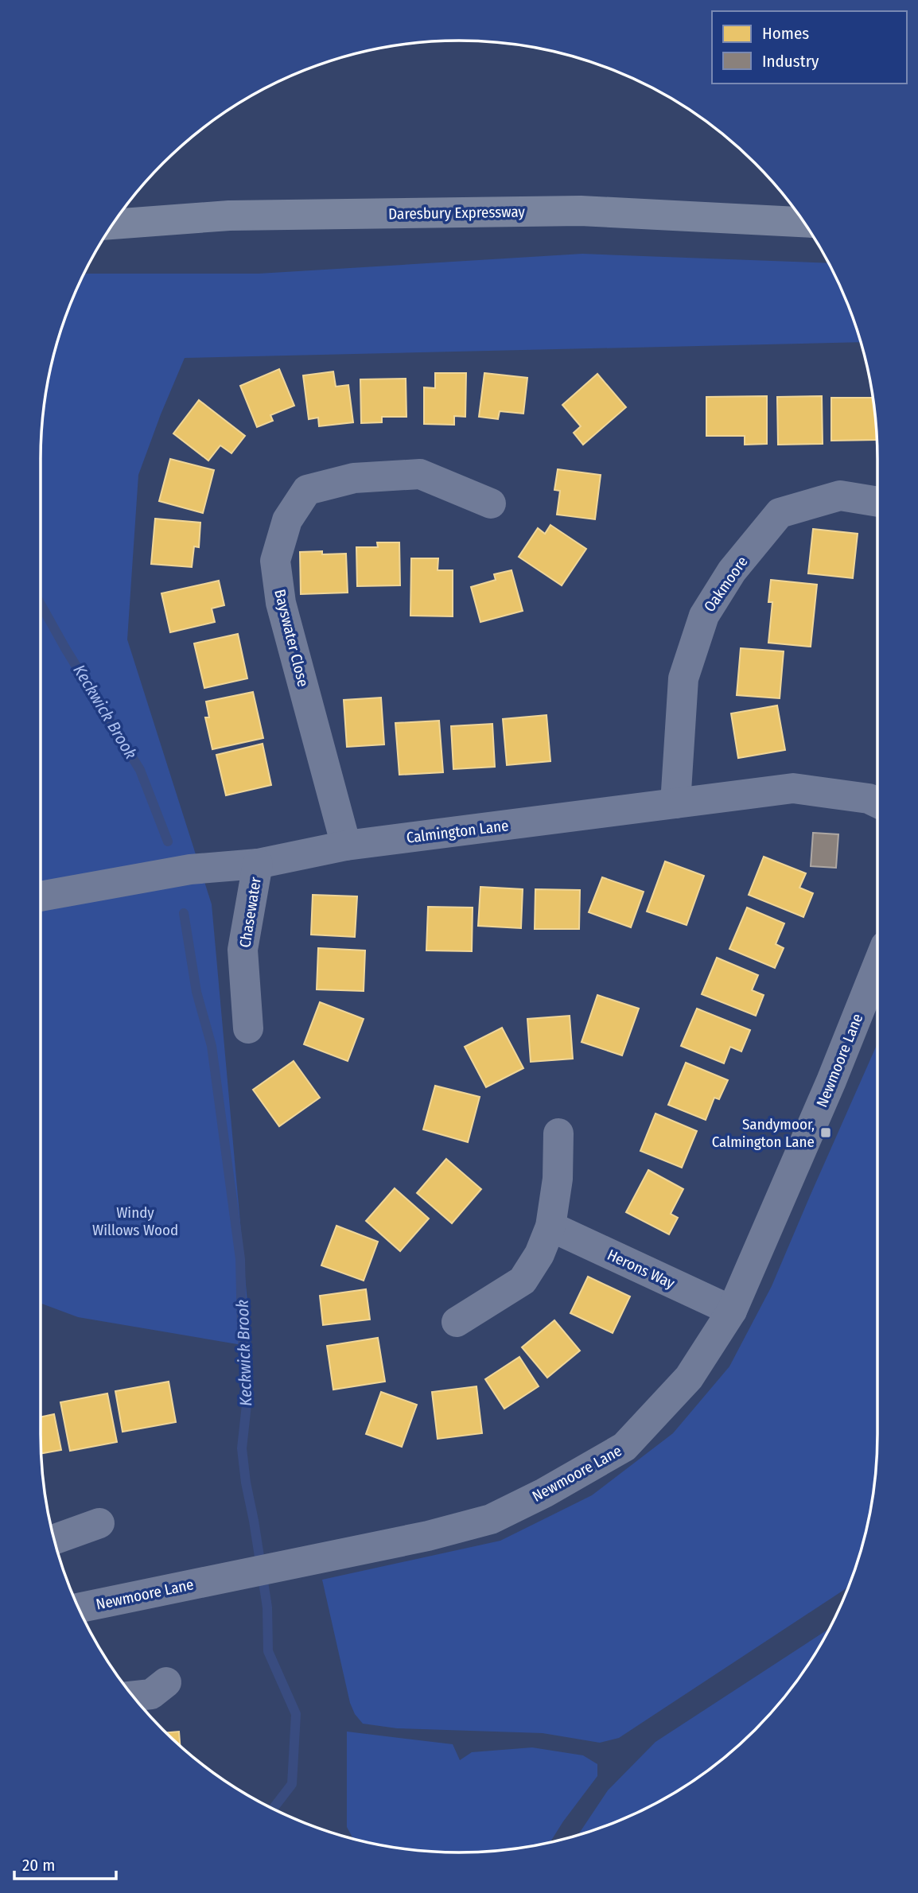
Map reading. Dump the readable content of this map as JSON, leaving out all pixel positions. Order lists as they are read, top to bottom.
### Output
{
  "streets": {
    "main road": ["Daresbury Expressway"],
    "street": [
      "Oakmoore",
      "Bayswater Close",
      "Calmington Lane",
      "Chasewater",
      "Newmoore Lane",
      "Herons Way"
    ]
  },
  "crossings": [
    ["Oakmoore", "Calmington Lane"],
    ["Bayswater Close", "Calmington Lane"],
    ["Calmington Lane", "Chasewater"],
    ["Newmoore Lane", "Herons Way"]
  ],
  "water": ["Keckwick Brook"],
  "parks": ["Windy Willows Wood"],
  "places": {
    "transit": ["Sandymoor, Calmington Lane"]
  },
  "legend": ["Homes", "Industry"],
  "scale_bar": "20 m"
}
